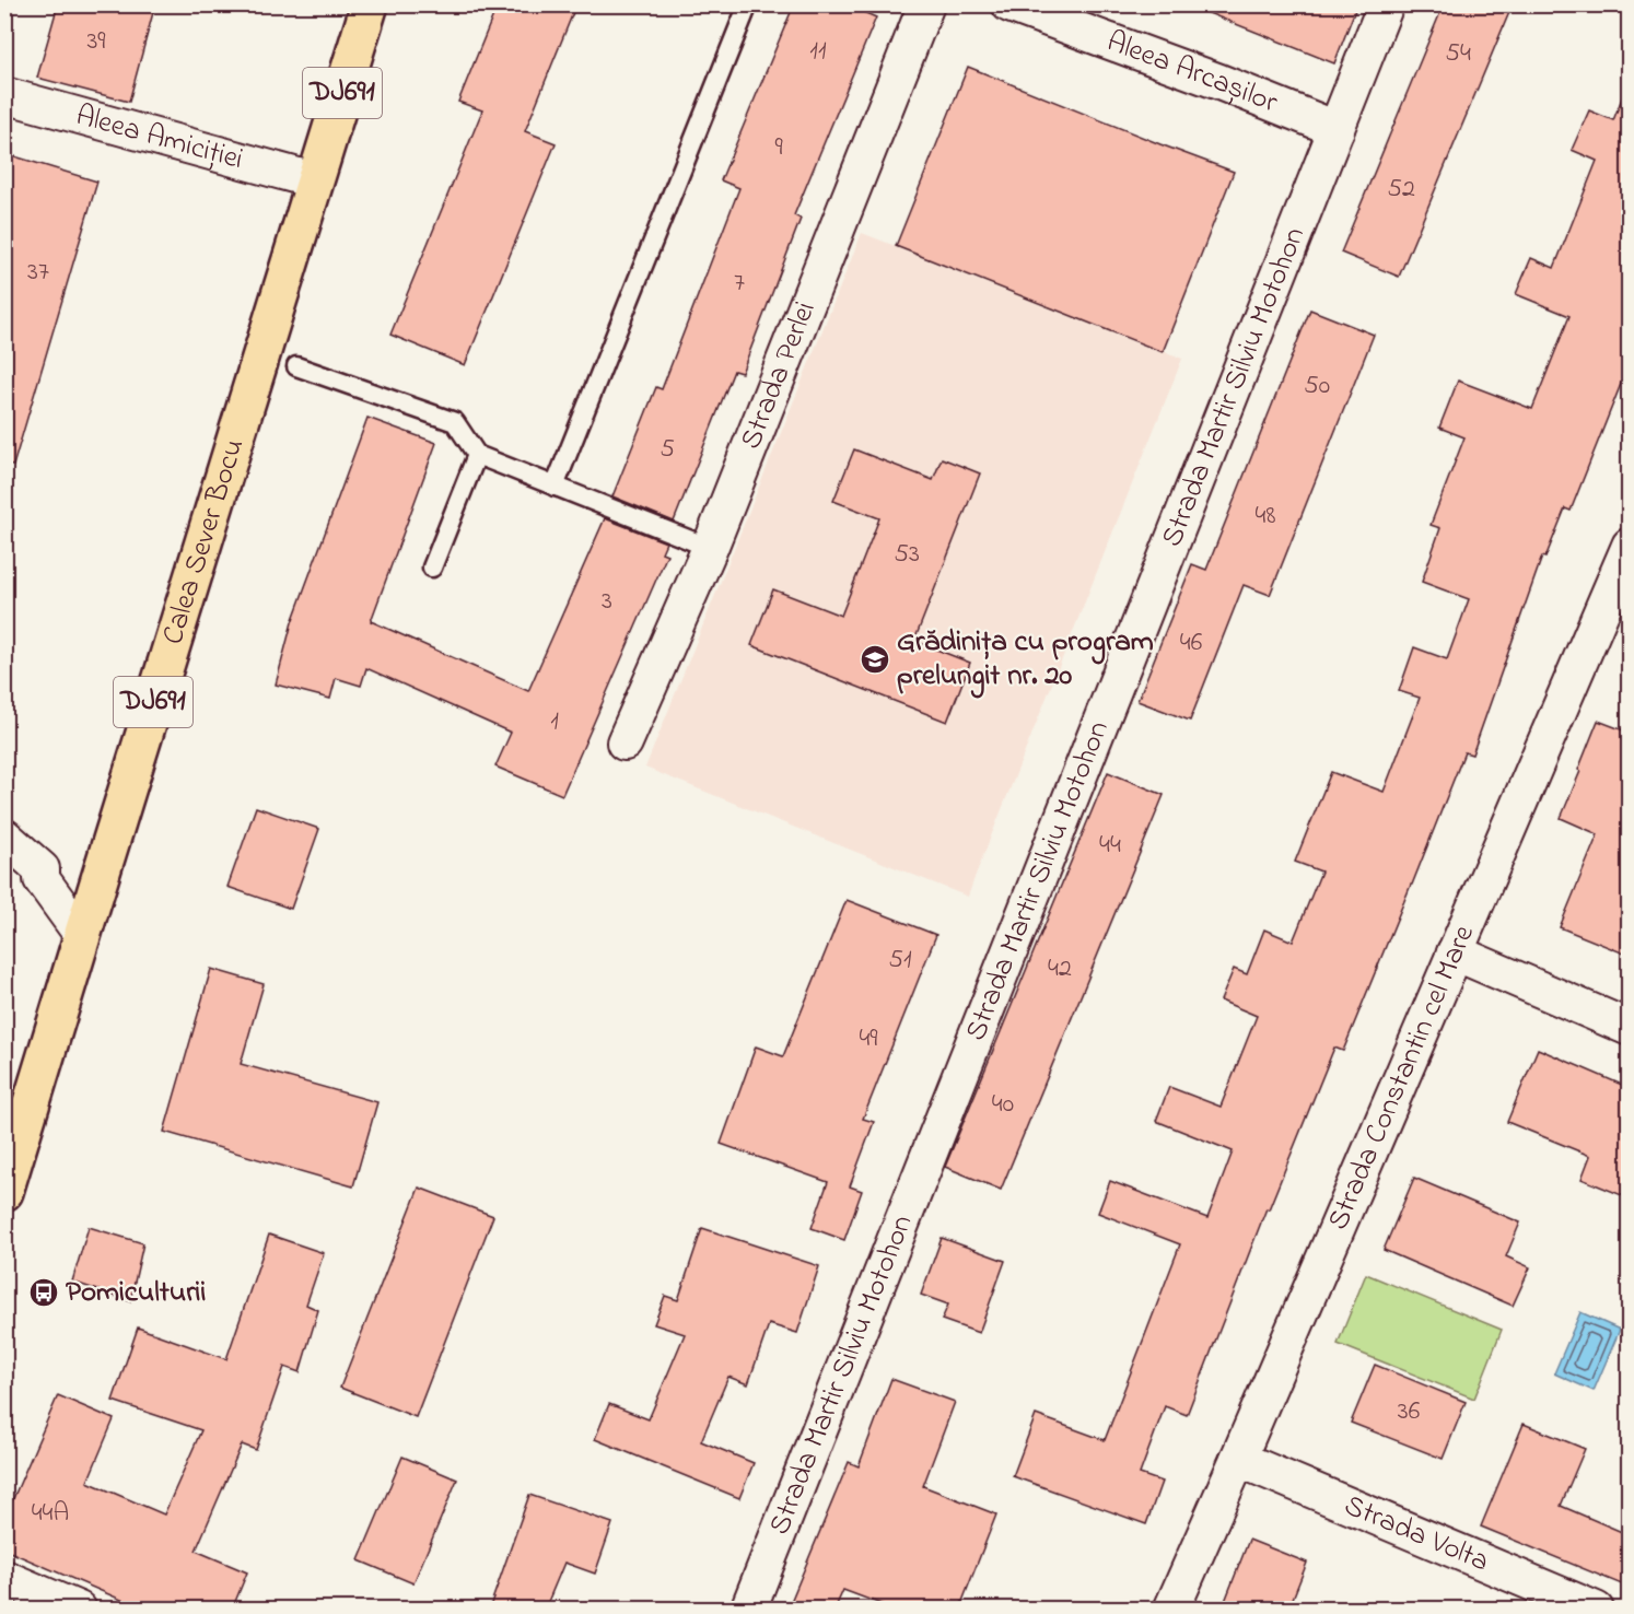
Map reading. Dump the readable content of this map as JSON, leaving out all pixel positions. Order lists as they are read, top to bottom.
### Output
{
  "streets": {
    "main road": ["DJ691", "Calea Sever Bocu"],
    "street": [
      "Aleea Arcașilor",
      "Aleea Amiciției",
      "Strada Perlei",
      "Strada Martir Silviu Motohon",
      "Strada Constantin cel Mare",
      "Strada Volta"
    ]
  },
  "crossings": [
    ["Aleea Arcașilor", "Strada Martir Silviu Motohon"],
    ["Aleea Amiciției", "Calea Sever Bocu"],
    ["Strada Constantin cel Mare", "Strada Volta"]
  ],
  "places": {
    "school or university": ["Grădinița cu program prelungit nr. 20"],
    "bus stop": ["Pomiculturii"]
  },
  "house_numbers": [
    "39",
    "11",
    "54",
    "9",
    "52",
    "37",
    "7",
    "50",
    "5",
    "48",
    "53",
    "3",
    "46",
    "1",
    "44",
    "51",
    "42",
    "49",
    "40",
    "36",
    "44A"
  ]
}
